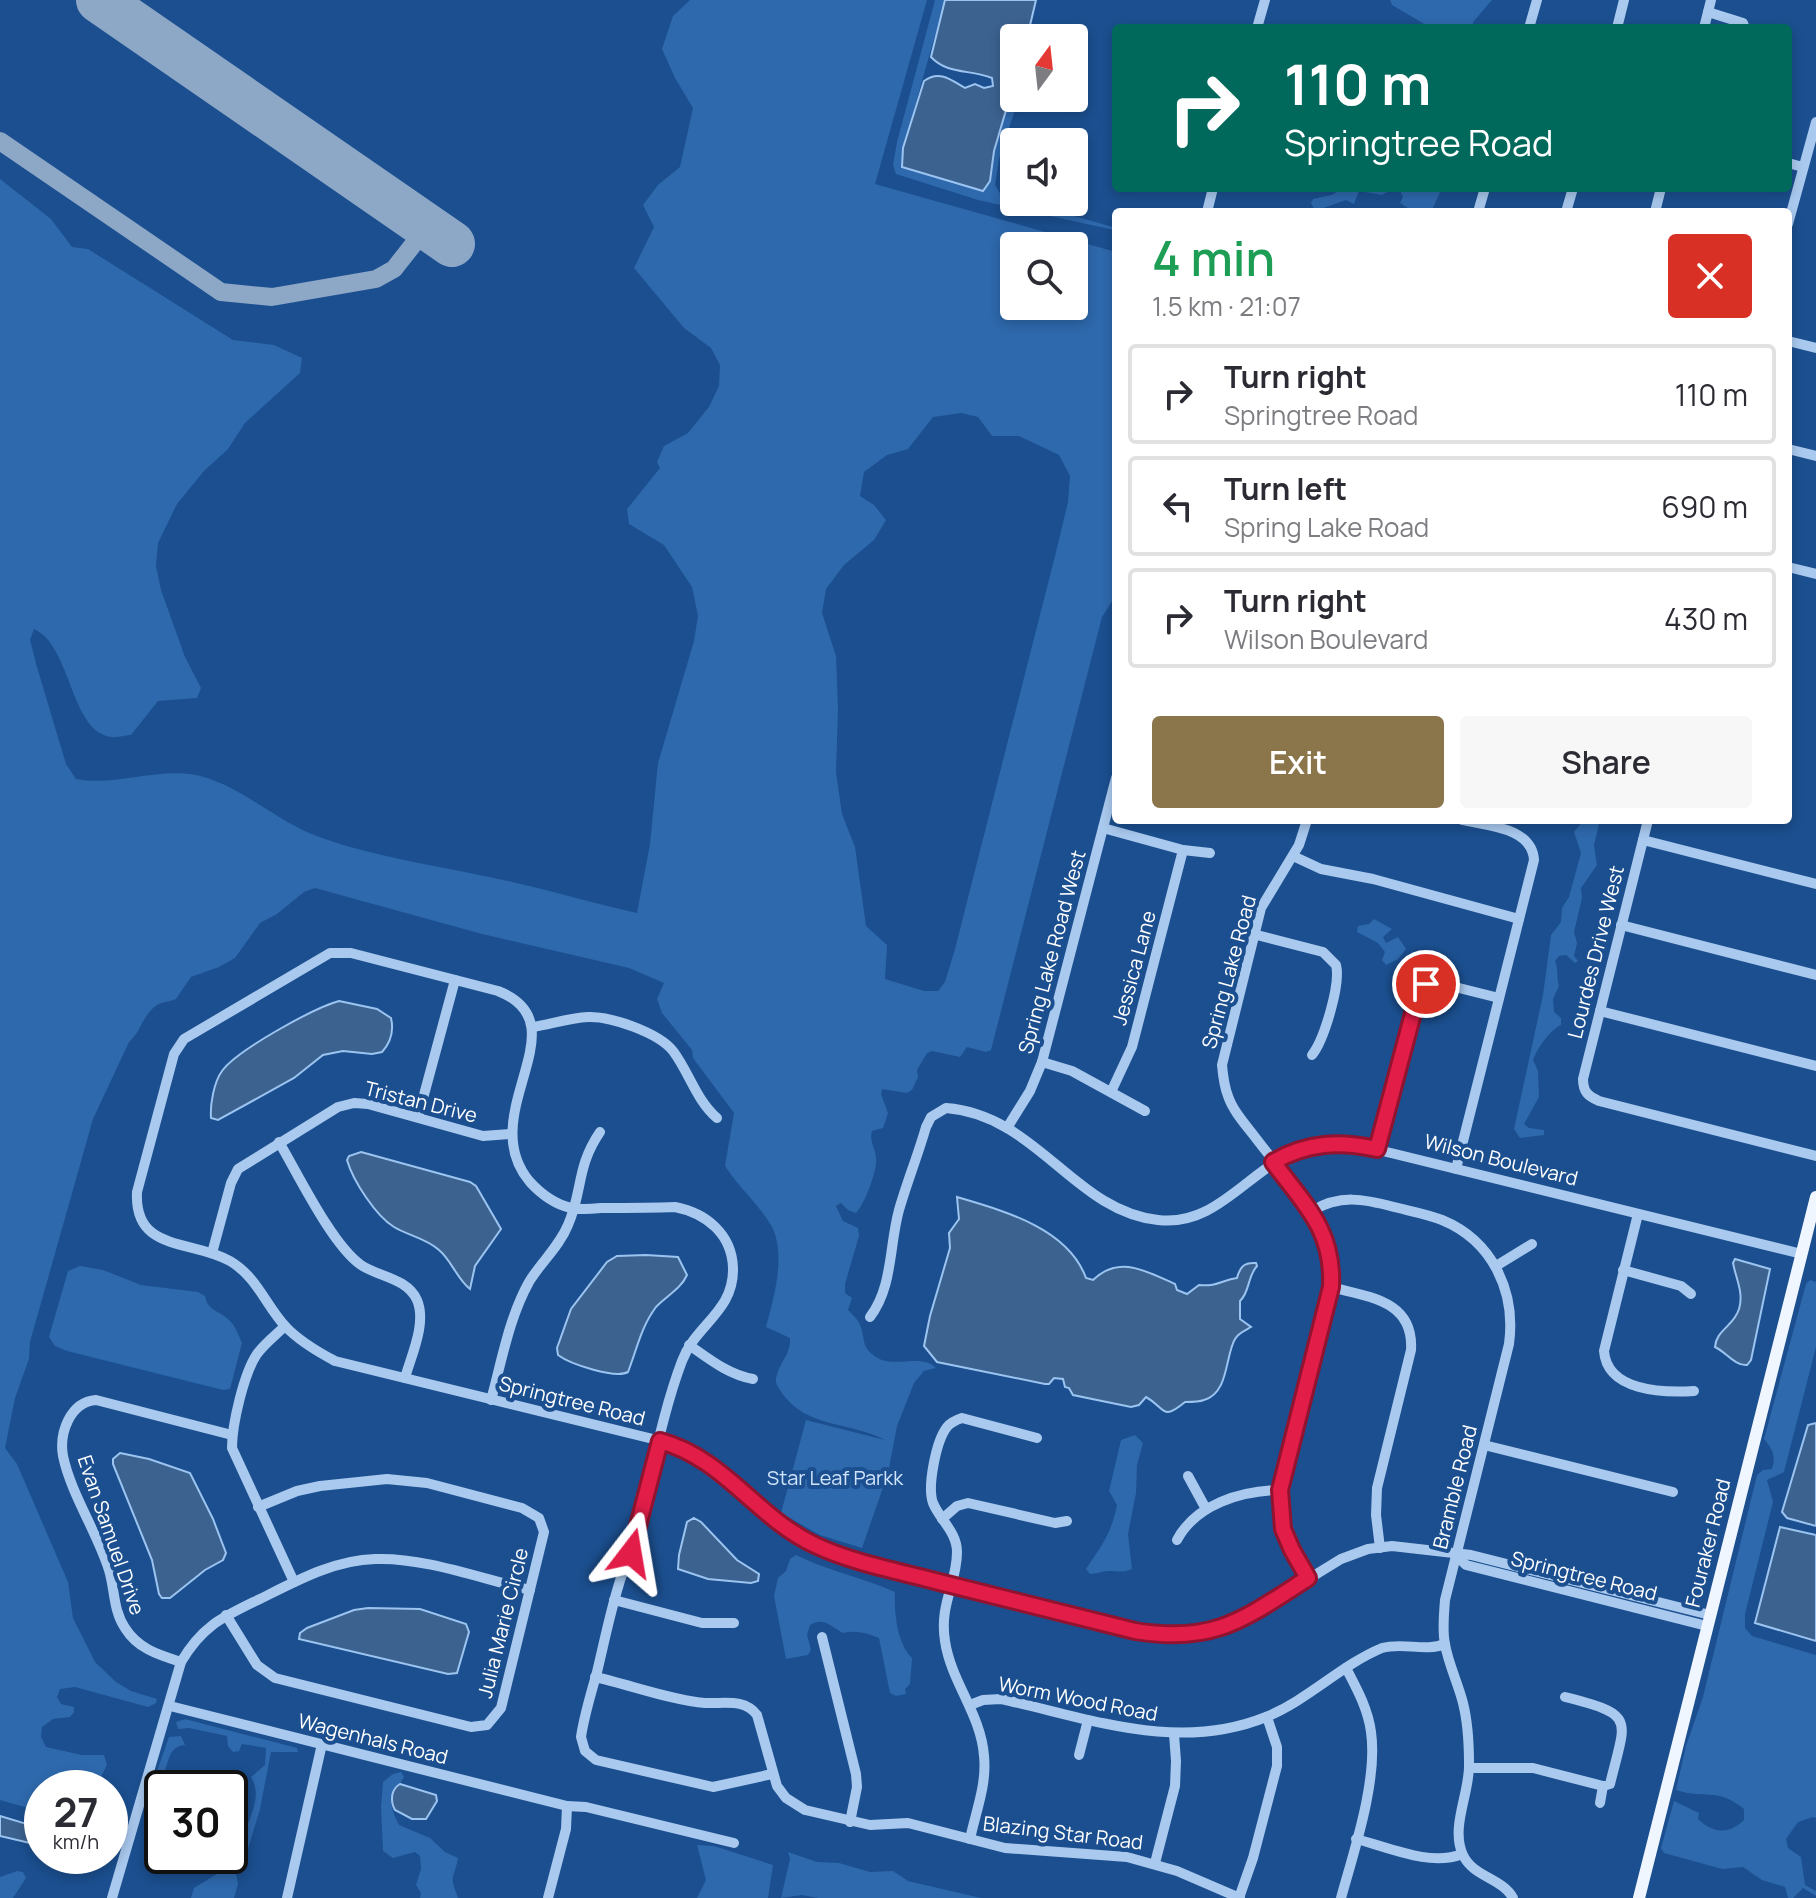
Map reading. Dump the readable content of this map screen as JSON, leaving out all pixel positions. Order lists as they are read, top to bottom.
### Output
{
  "streets": {
    "main road": ["Wilson Boulevard", "Fouraker Road"],
    "street": [
      "Spring Lake Road West",
      "Lourdes Drive West",
      "Jessica Lane",
      "Spring Lake Road",
      "Tristan Drive",
      "Springtree Road",
      "Bramble Road",
      "Evan Samuel Drive",
      "Julia Marie Circle",
      "Worm Wood Road",
      "Wagenhals Road",
      "Blazing Star Road"
    ]
  },
  "crossings": [
    ["Spring Lake Road West", "Wilson Boulevard"],
    ["Spring Lake Road", "Wilson Boulevard"],
    ["Spring Lake Road", "Springtree Road"],
    ["Spring Lake Road", "Bramble Road"],
    ["Tristan Drive", "Springtree Road"],
    ["Wilson Boulevard", "Fouraker Road"],
    ["Springtree Road", "Bramble Road"],
    ["Springtree Road", "Fouraker Road"],
    ["Bramble Road", "Worm Wood Road"]
  ],
  "parks": ["Star Leaf Parkk"],
  "north": "top",
  "page": {
    "turn": ["110 m", "Springtree Road"],
    "heading": ["4 min", "1.5 km · 21:07"],
    "list": [
      {
        "name": "Turn right",
        "note": "Springtree Road",
        "value": "110 m"
      },
      {
        "name": "Turn left",
        "note": "Spring Lake Road",
        "value": "690 m"
      },
      {
        "name": "Turn right",
        "note": "Wilson Boulevard",
        "value": "430 m"
      }
    ],
    "buttons": ["Exit", "Share"],
    "speed": "27 km/h",
    "limit": "30"
  }
}
